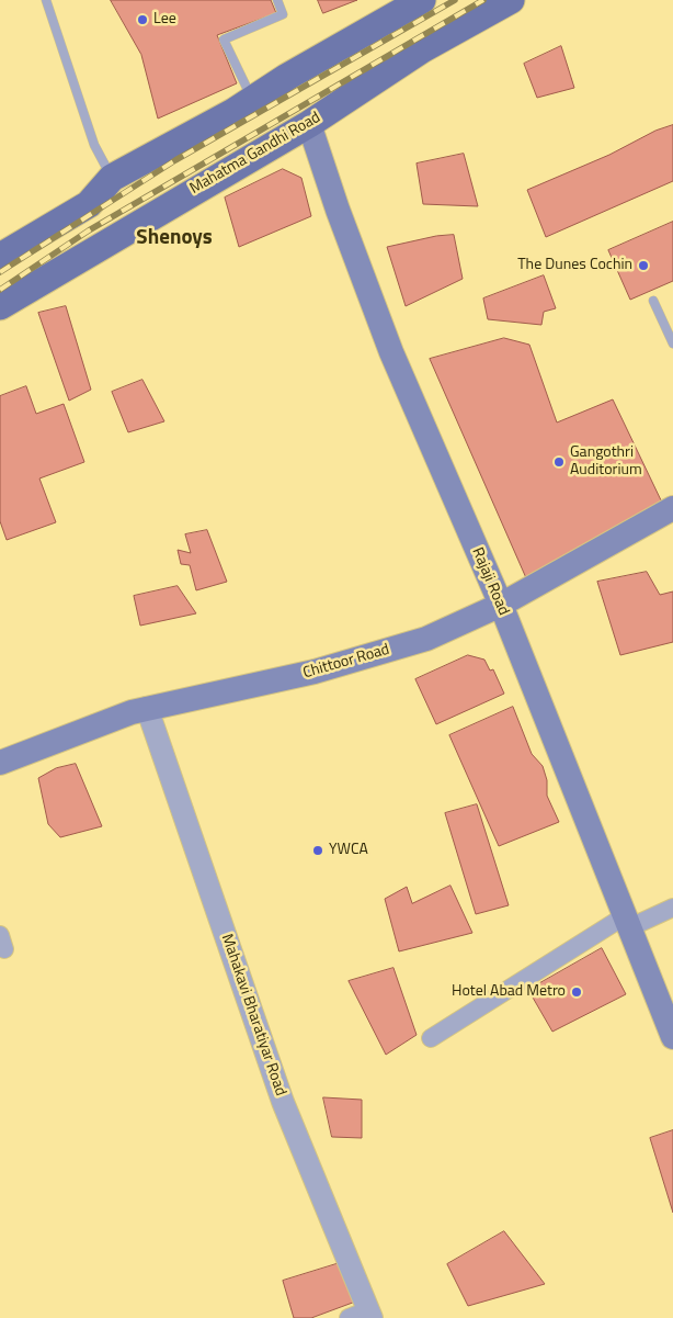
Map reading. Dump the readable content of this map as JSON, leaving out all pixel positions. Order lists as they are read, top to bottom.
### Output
{
  "streets": {
    "main road": ["Mahatma Gandhi Road", "Rajaji Road", "Chittoor Road"],
    "street": ["Mahakavi Bharatiyar Road"]
  },
  "crossings": [
    ["Mahatma Gandhi Road", "Rajaji Road"],
    ["Rajaji Road", "Chittoor Road"],
    ["Chittoor Road", "Mahakavi Bharatiyar Road"]
  ],
  "districts": ["Shenoys"],
  "places": [
    "Lee",
    "The Dunes Cochin",
    "Gangothri Auditorium",
    "YWCA",
    "Hotel Abad Metro"
  ]
}
